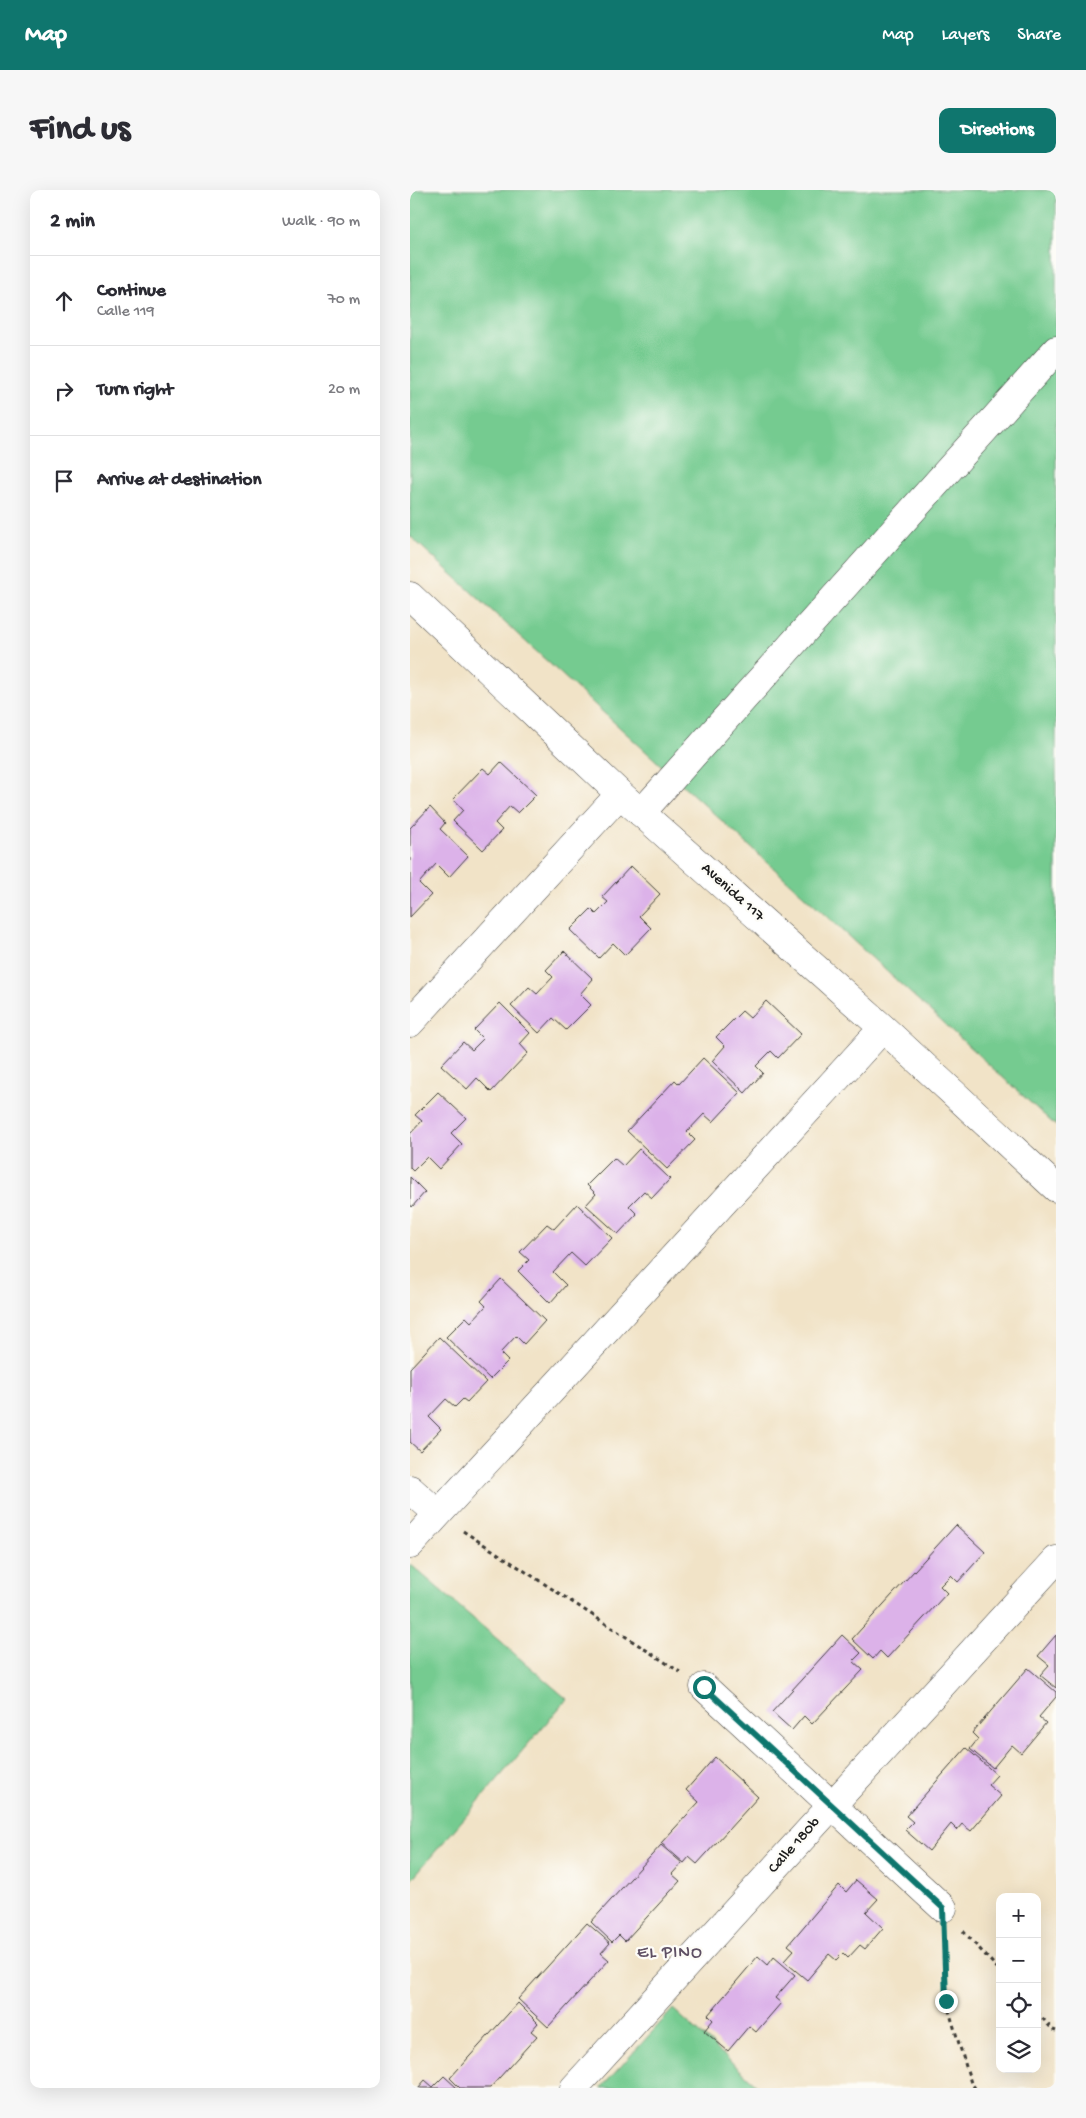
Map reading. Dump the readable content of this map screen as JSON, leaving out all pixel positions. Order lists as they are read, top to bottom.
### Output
{
  "streets": {
    "street": ["Avenida 117", "Calle 180b"]
  },
  "districts": ["EL PINO"],
  "page": {
    "header": "Map",
    "nav": ["Map", "Layers", "Share"],
    "buttons": "Directions",
    "title": "Find us",
    "heading": ["2 min", "Walk · 90 m"],
    "list": [
      ["Continue", "Calle 119", "70 m"],
      ["Turn right", "20 m"],
      "Arrive at destination"
    ],
    "map_buttons": ["+", "−"]
  }
}
